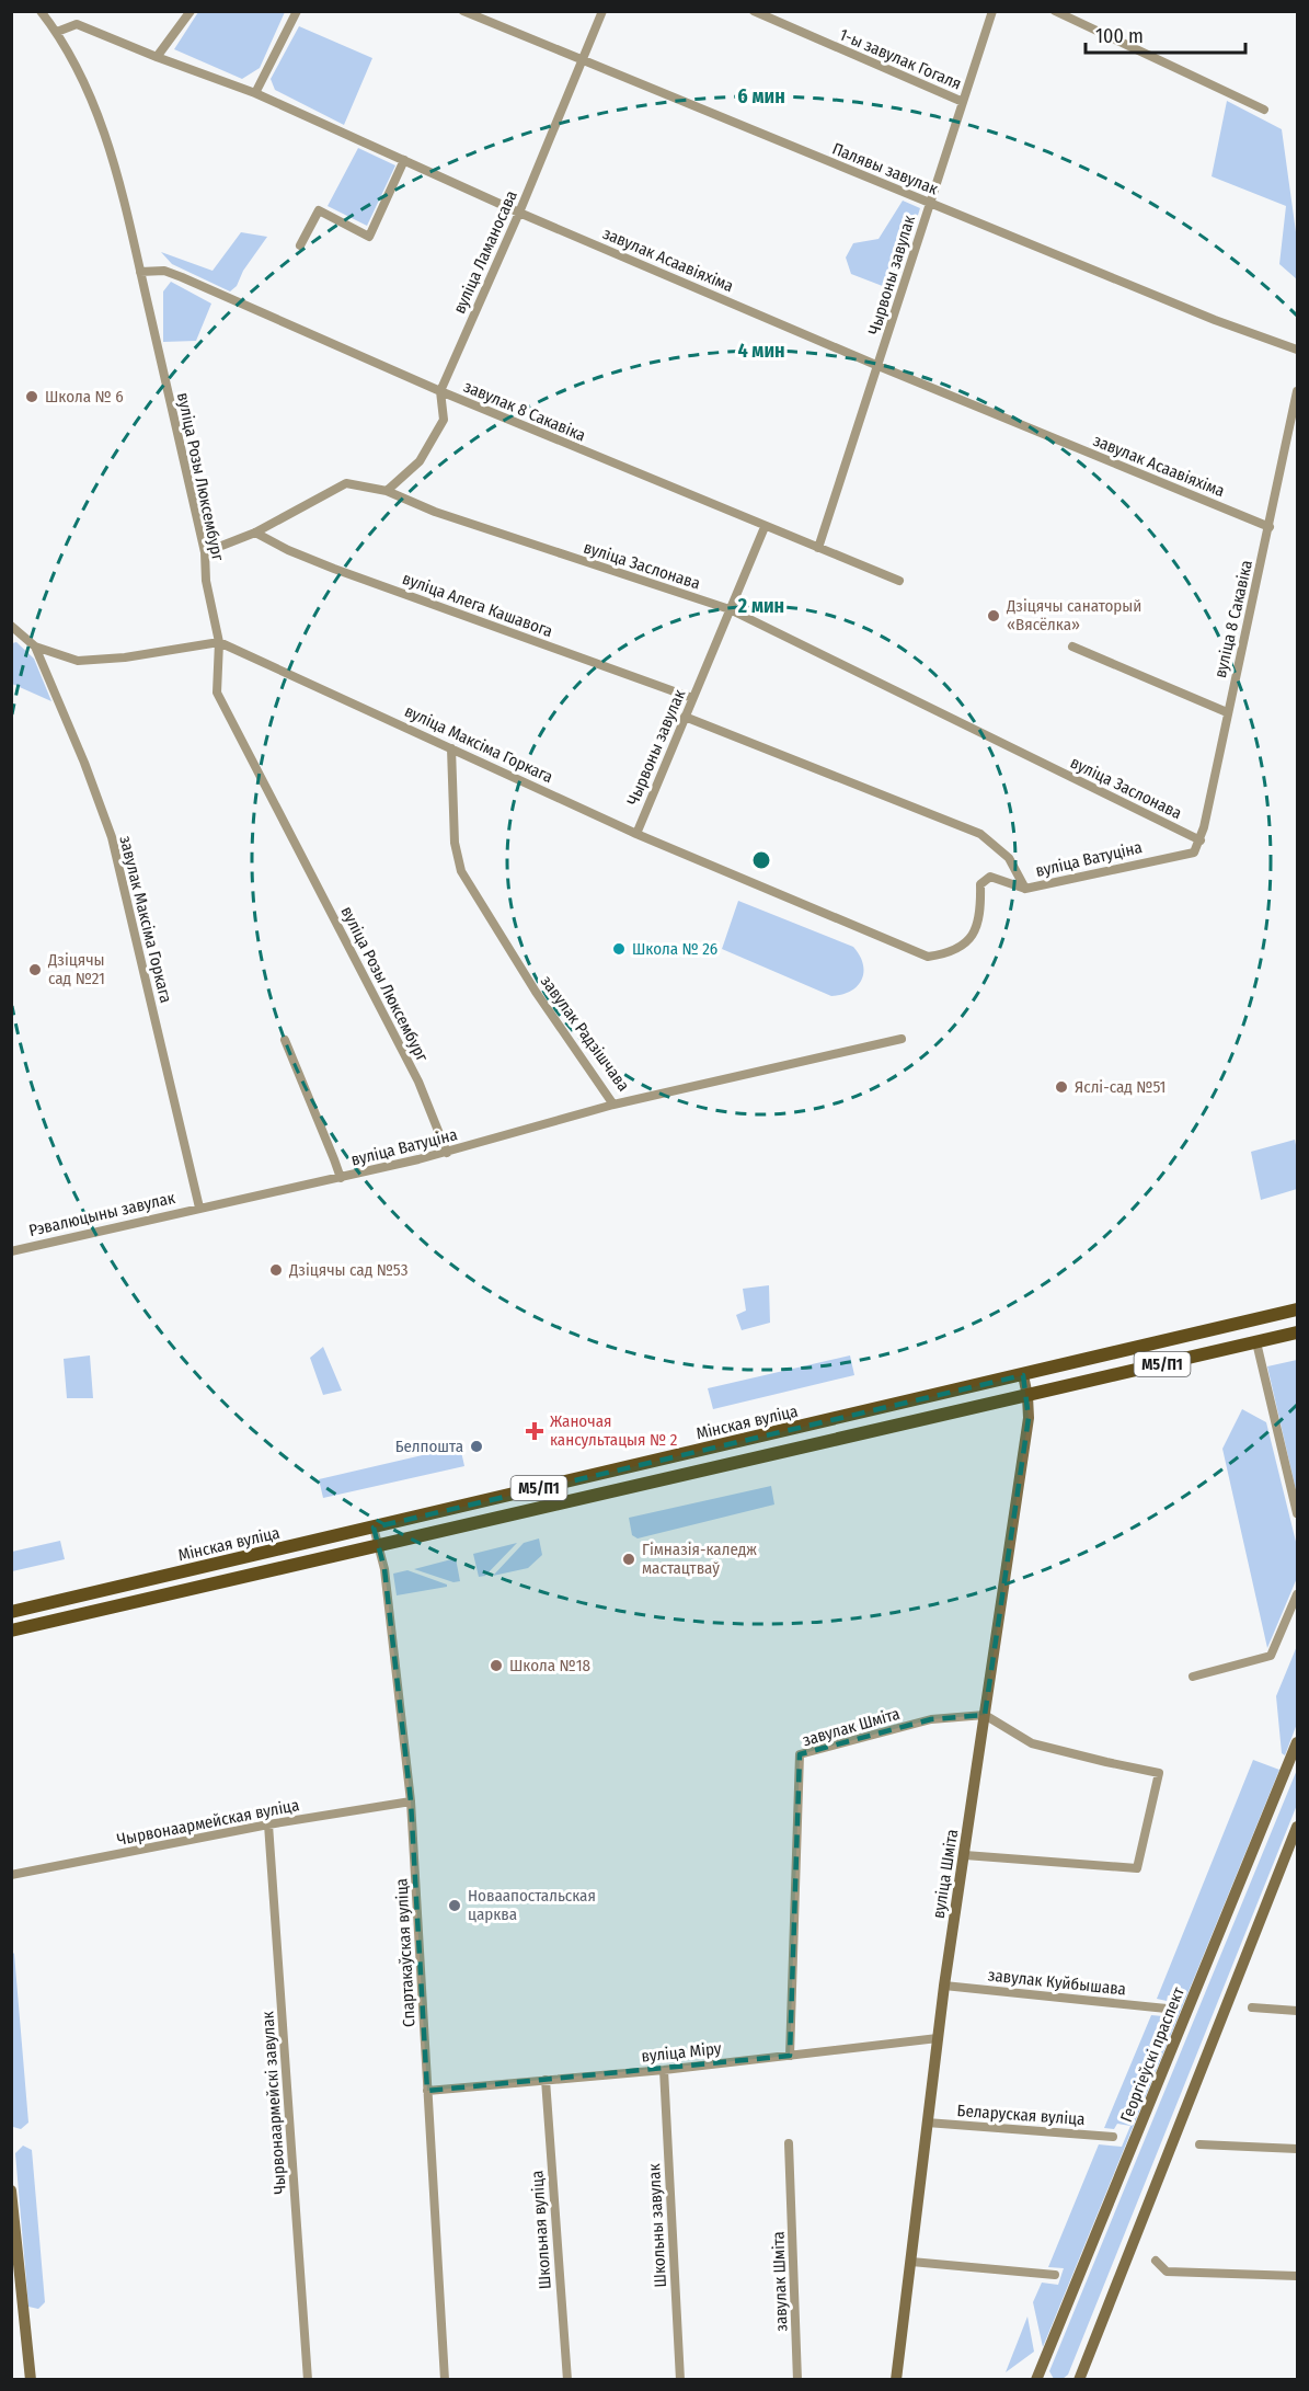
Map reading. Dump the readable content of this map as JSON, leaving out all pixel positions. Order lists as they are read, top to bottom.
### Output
{
  "streets": {
    "main road": [
      "М5/П1",
      "Мінская вуліца",
      "вуліца Шміта",
      "Георгіеўскі праспект"
    ],
    "street": [
      "1-ы завулак Гогаля",
      "Палявы завулак",
      "вуліца Ламаносава",
      "завулак Асаавіяхіма",
      "Чырвоны завулак",
      "завулак 8 Сакавіка",
      "вуліца Розы Люксембург",
      "вуліца Заслонава",
      "вуліца Алега Кашавога",
      "вуліца 8 Сакавіка",
      "вуліца Максіма Горкага",
      "вуліца Ватуціна",
      "завулак Максіма Горкага",
      "завулак Радзішчава",
      "Рэвалюцыны завулак",
      "завулак Шміта",
      "Чырвонаармейская вуліца",
      "Спартакаўская вуліца",
      "завулак Куйбышава",
      "вуліца Міру",
      "Чырвонаармейскі завулак",
      "Беларуская вуліца",
      "Школьны завулак",
      "Школьная вуліца"
    ]
  },
  "crossings": [
    ["1-ы завулак Гогаля", "Чырвоны завулак"],
    ["Палявы завулак", "вуліца Ламаносава"],
    ["Палявы завулак", "Чырвоны завулак"],
    ["вуліца Ламаносава", "завулак Асаавіяхіма"],
    ["вуліца Ламаносава", "завулак 8 Сакавіка"],
    ["вуліца Ламаносава", "вуліца Заслонава"],
    ["завулак Асаавіяхіма", "Чырвоны завулак"],
    ["завулак Асаавіяхіма", "вуліца Розы Люксембург"],
    ["завулак Асаавіяхіма", "вуліца 8 Сакавіка"],
    ["Чырвоны завулак", "завулак 8 Сакавіка"],
    ["Чырвоны завулак", "вуліца Заслонава"],
    ["Чырвоны завулак", "вуліца Алега Кашавога"],
    ["Чырвоны завулак", "вуліца Максіма Горкага"],
    ["завулак 8 Сакавіка", "вуліца Розы Люксембург"],
    ["вуліца Розы Люксембург", "вуліца Заслонава"],
    ["вуліца Розы Люксембург", "вуліца Максіма Горкага"],
    ["вуліца Розы Люксембург", "вуліца Ватуціна"],
    ["вуліца Заслонава", "вуліца Алега Кашавога"],
    ["вуліца Заслонава", "вуліца 8 Сакавіка"],
    ["вуліца 8 Сакавіка", "вуліца Ватуціна"],
    ["вуліца Максіма Горкага", "вуліца Ватуціна"],
    ["вуліца Максіма Горкага", "завулак Радзішчава"],
    ["вуліца Ватуціна", "завулак Максіма Горкага"],
    ["вуліца Ватуціна", "завулак Радзішчава"],
    ["вуліца Ватуціна", "Рэвалюцыны завулак"],
    ["завулак Максіма Горкага", "Рэвалюцыны завулак"],
    ["М5/П1", "вуліца Шміта"],
    ["М5/П1", "Спартакаўская вуліца"],
    ["Мінская вуліца", "вуліца Шміта"],
    ["Мінская вуліца", "Спартакаўская вуліца"],
    ["завулак Шміта", "вуліца Шміта"],
    ["завулак Шміта", "вуліца Міру"],
    ["Чырвонаармейская вуліца", "Спартакаўская вуліца"],
    ["Чырвонаармейская вуліца", "Чырвонаармейскі завулак"],
    ["вуліца Шміта", "завулак Куйбышава"],
    ["вуліца Шміта", "вуліца Міру"],
    ["вуліца Шміта", "Беларуская вуліца"],
    ["Спартакаўская вуліца", "вуліца Міру"],
    ["вуліца Міру", "Школьны завулак"],
    ["вуліца Міру", "Школьная вуліца"]
  ],
  "places": {
    "other": [
      "Школа № 6",
      "Дзіцячы санаторый «Вясёлка»",
      "Школа № 26",
      "Дзіцячы сад №21",
      "Яслі-сад №51",
      "Дзіцячы сад №53",
      "Белпошта",
      "Гімназія-каледж мастацтваў",
      "Школа №18",
      "Новаапостальская царква"
    ],
    "health": ["Жаночая кансультацыя № 2"]
  },
  "scale_bar": "100 m",
  "rings": ["6 мин", "4 мин", "2 мин"]
}
